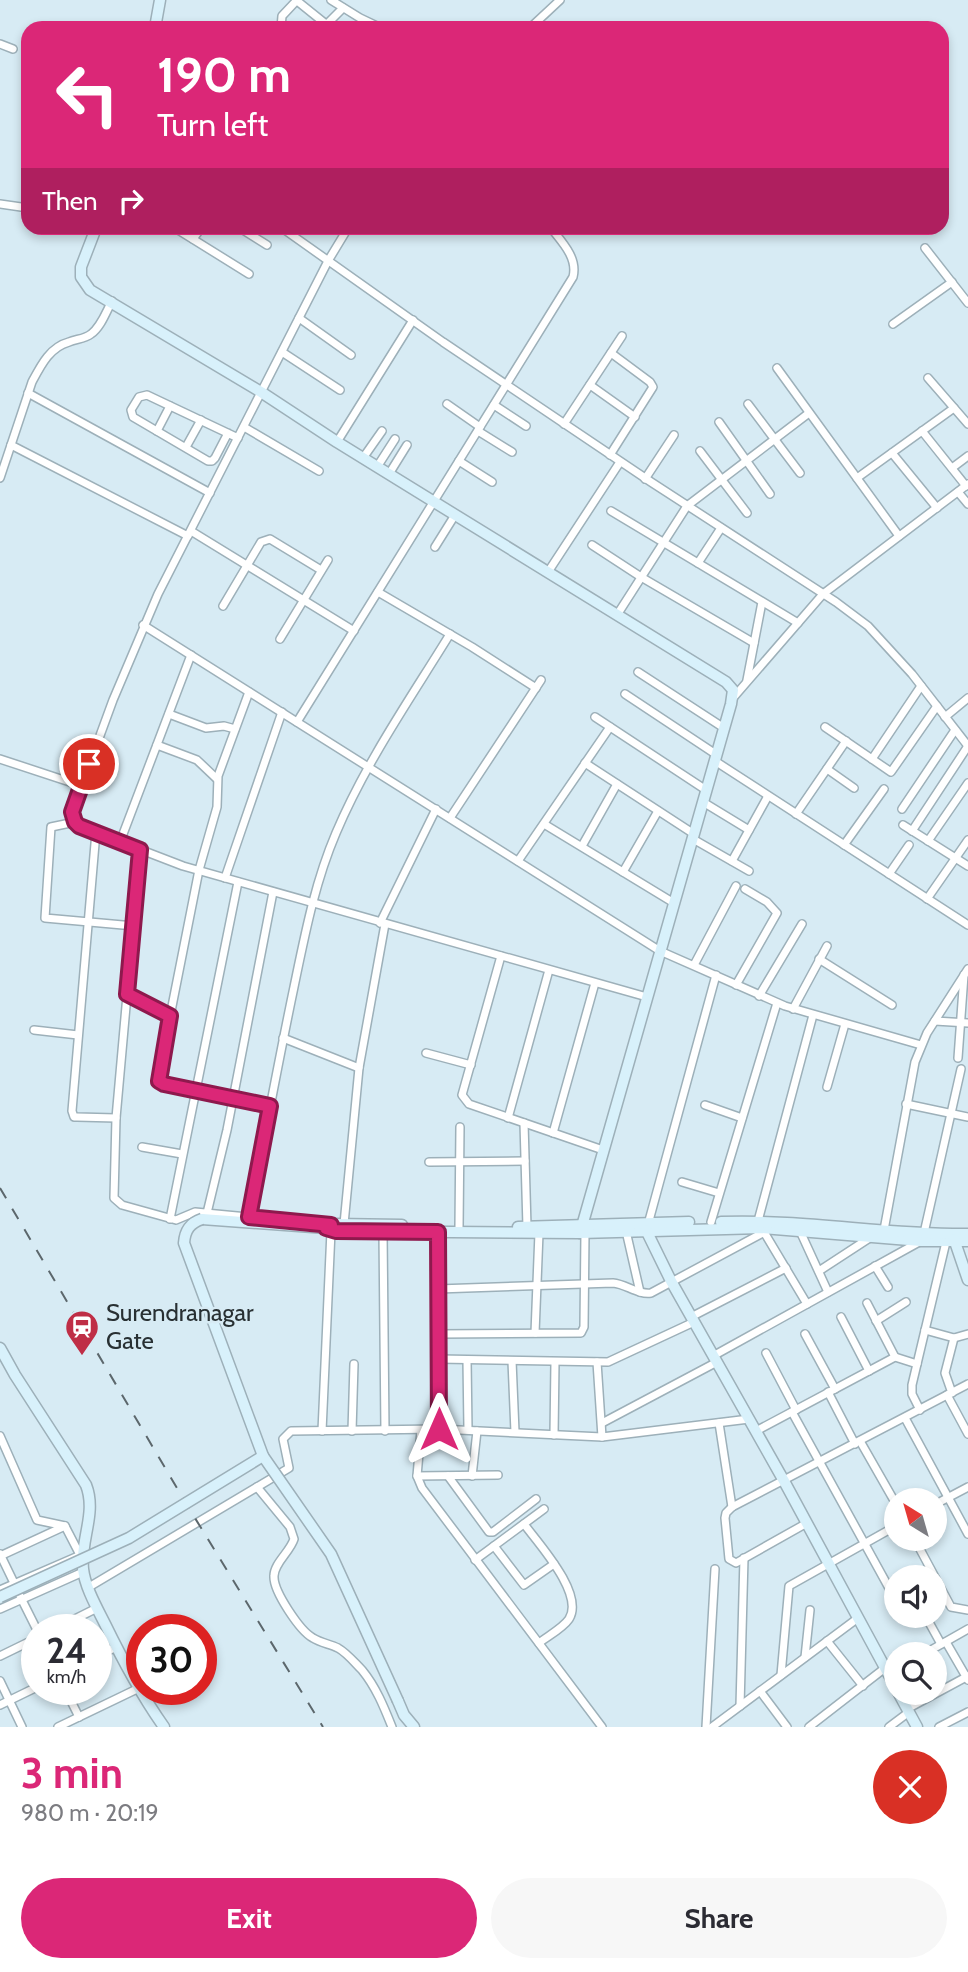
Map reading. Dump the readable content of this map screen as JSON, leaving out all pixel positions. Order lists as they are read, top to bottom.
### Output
{
  "places": {
    "station": ["Surendranagar Gate"]
  },
  "north": "top left",
  "page": {
    "turn": ["190 m", "Turn left"],
    "then": "Then",
    "speed": "24 km/h",
    "limit": "30",
    "heading": ["3 min", "980 m · 20:19"],
    "buttons": ["Exit", "Share"]
  }
}
